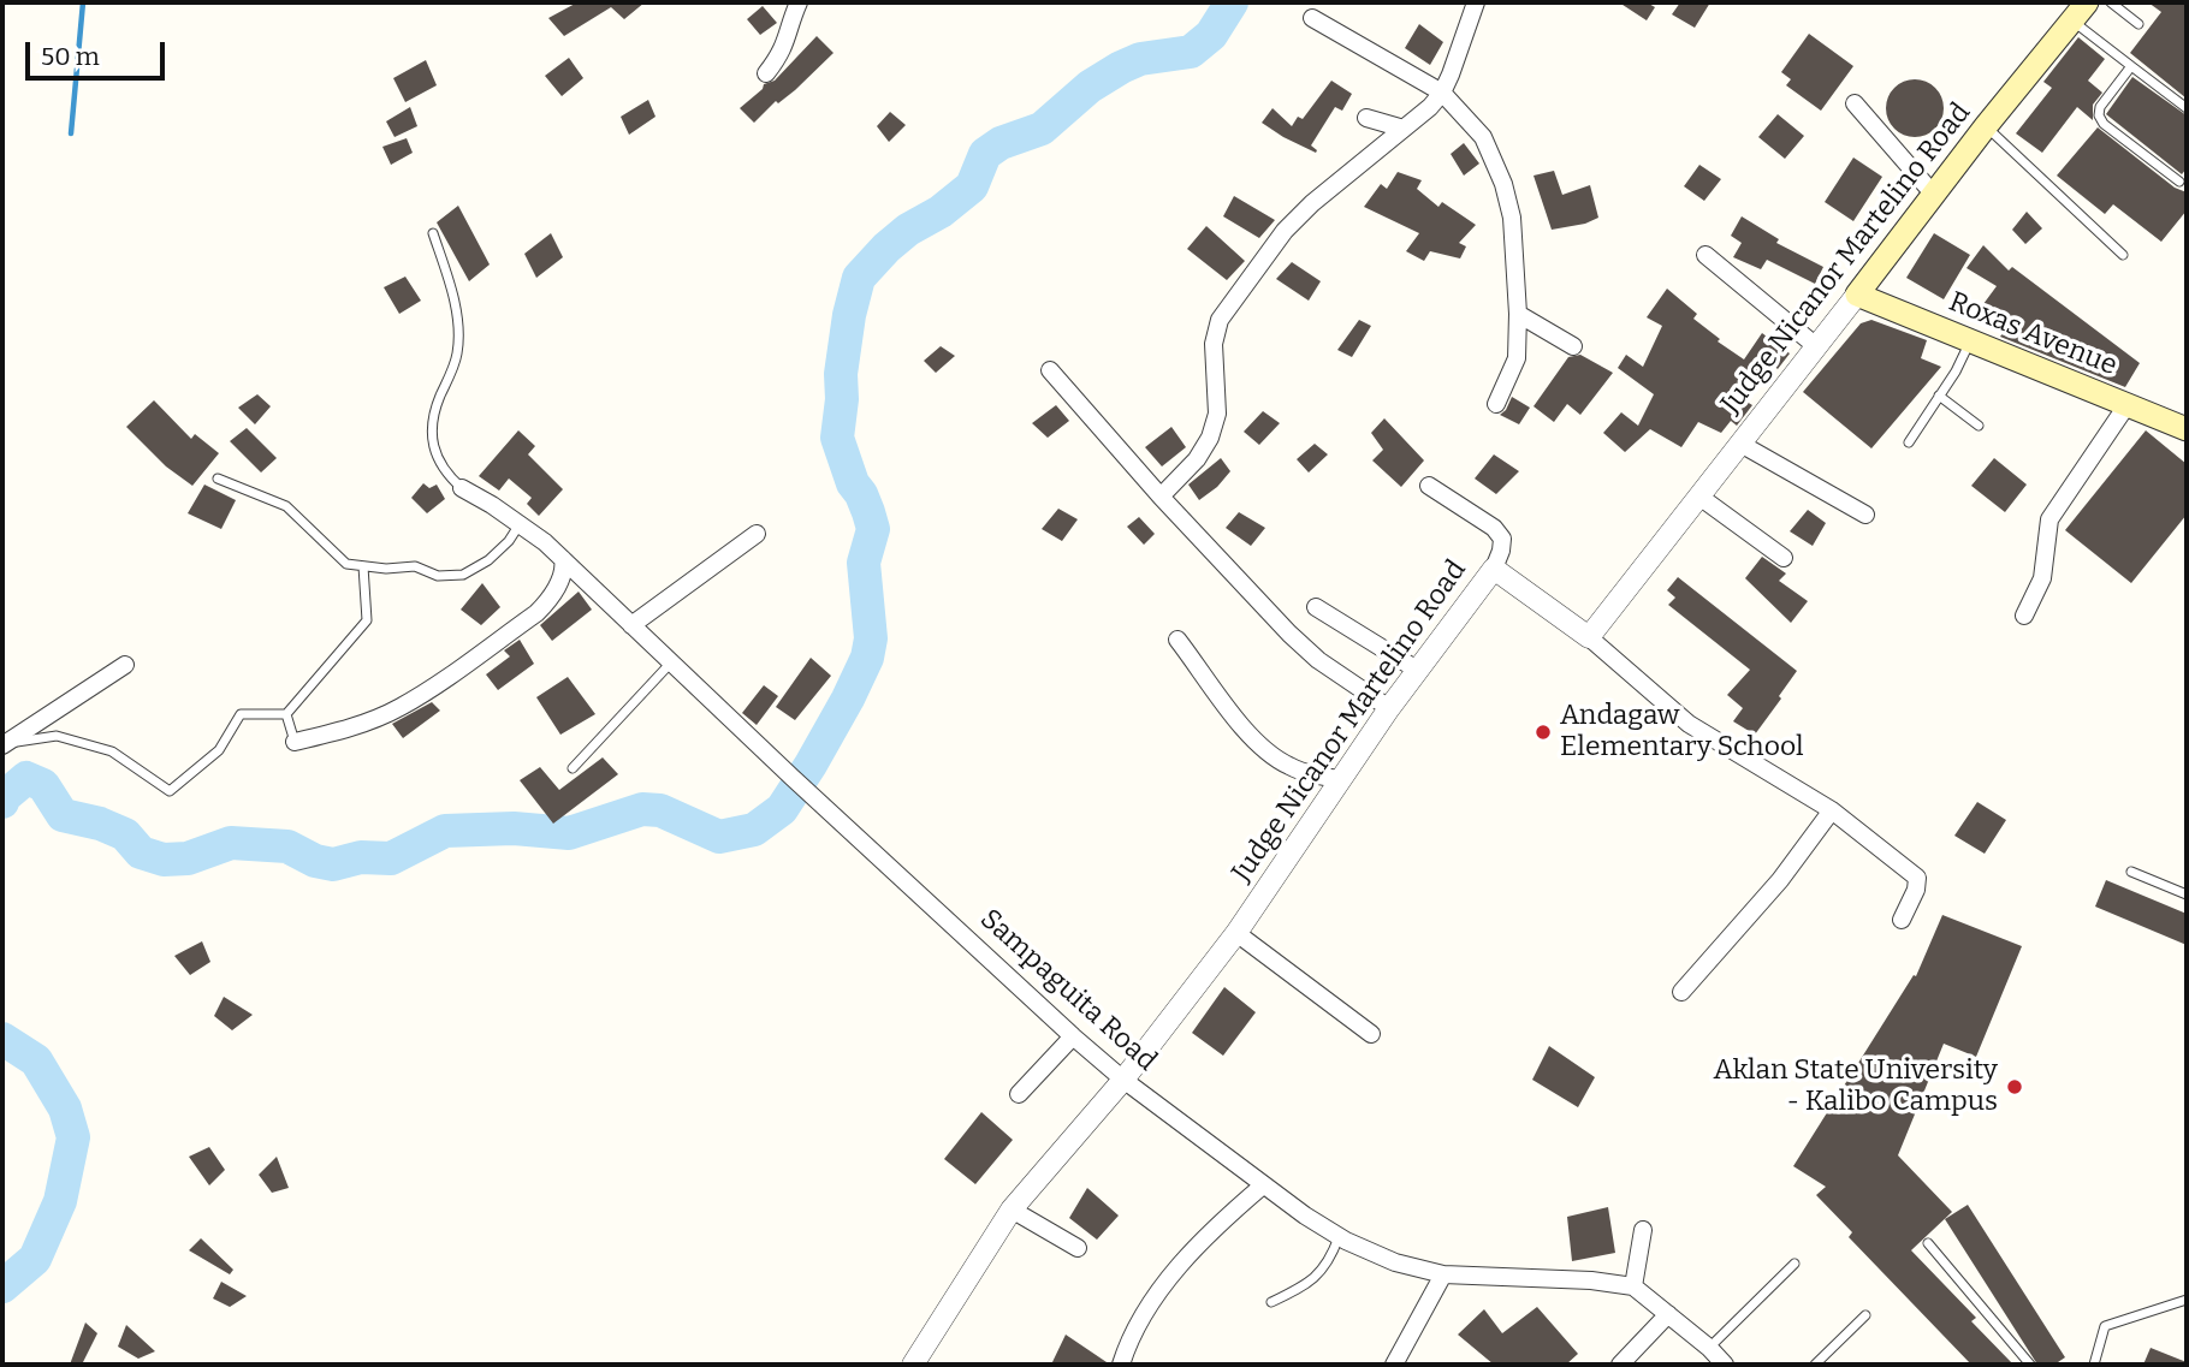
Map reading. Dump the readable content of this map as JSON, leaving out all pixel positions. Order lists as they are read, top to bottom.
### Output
{
  "streets": {
    "main road": ["Judge Nicanor Martelino Road", "Roxas Avenue"],
    "street": ["Sampaguita Road"]
  },
  "crossings": [
    ["Judge Nicanor Martelino Road", "Roxas Avenue"],
    ["Judge Nicanor Martelino Road", "Sampaguita Road"]
  ],
  "places": ["Andagaw Elementary School", "Aklan State University - Kalibo Campus"],
  "scale_bar": "50 m"
}
